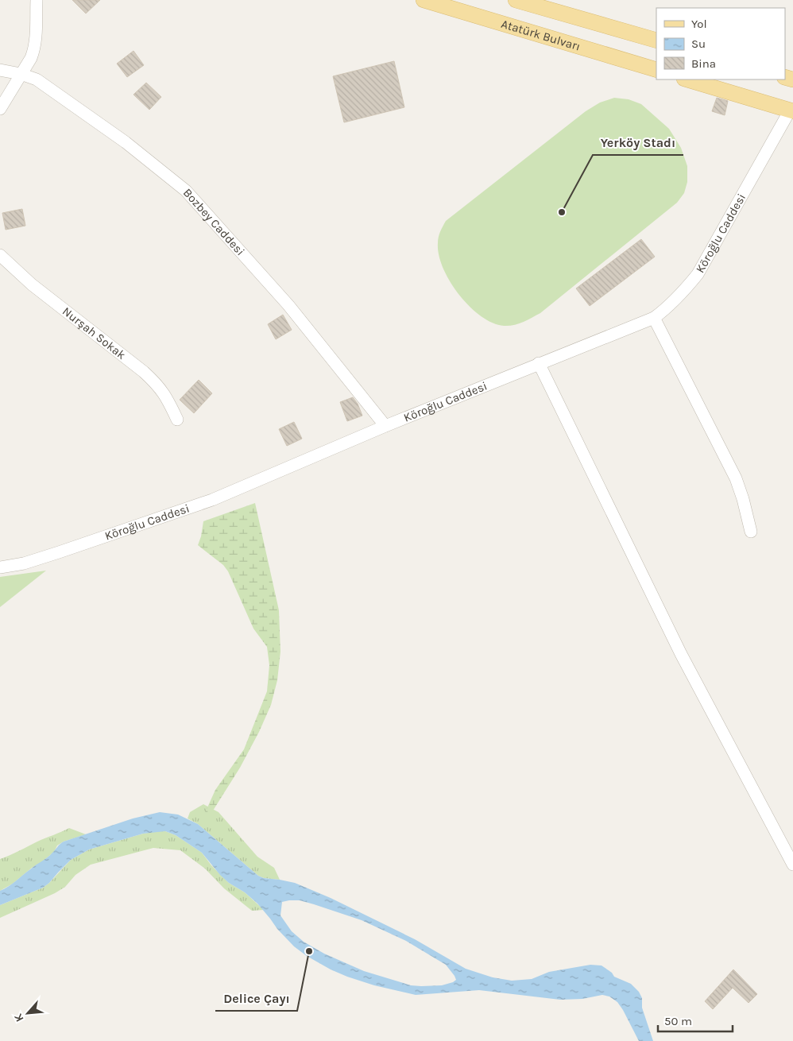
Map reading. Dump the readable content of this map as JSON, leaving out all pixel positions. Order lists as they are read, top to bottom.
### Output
{
  "streets": {
    "main road": ["Atatürk Bulvarı"],
    "street": ["Bozbey Caddesi", "Köroğlu Caddesi", "Nurşah Sokak"]
  },
  "crossings": [
    ["Bozbey Caddesi", "Köroğlu Caddesi"]
  ],
  "places": ["Yerköy Stadı", "Delice Çayı"],
  "legend": ["Yol", "Su", "Bina"],
  "scale_bar": "50 m",
  "north": "bottom left"
}
